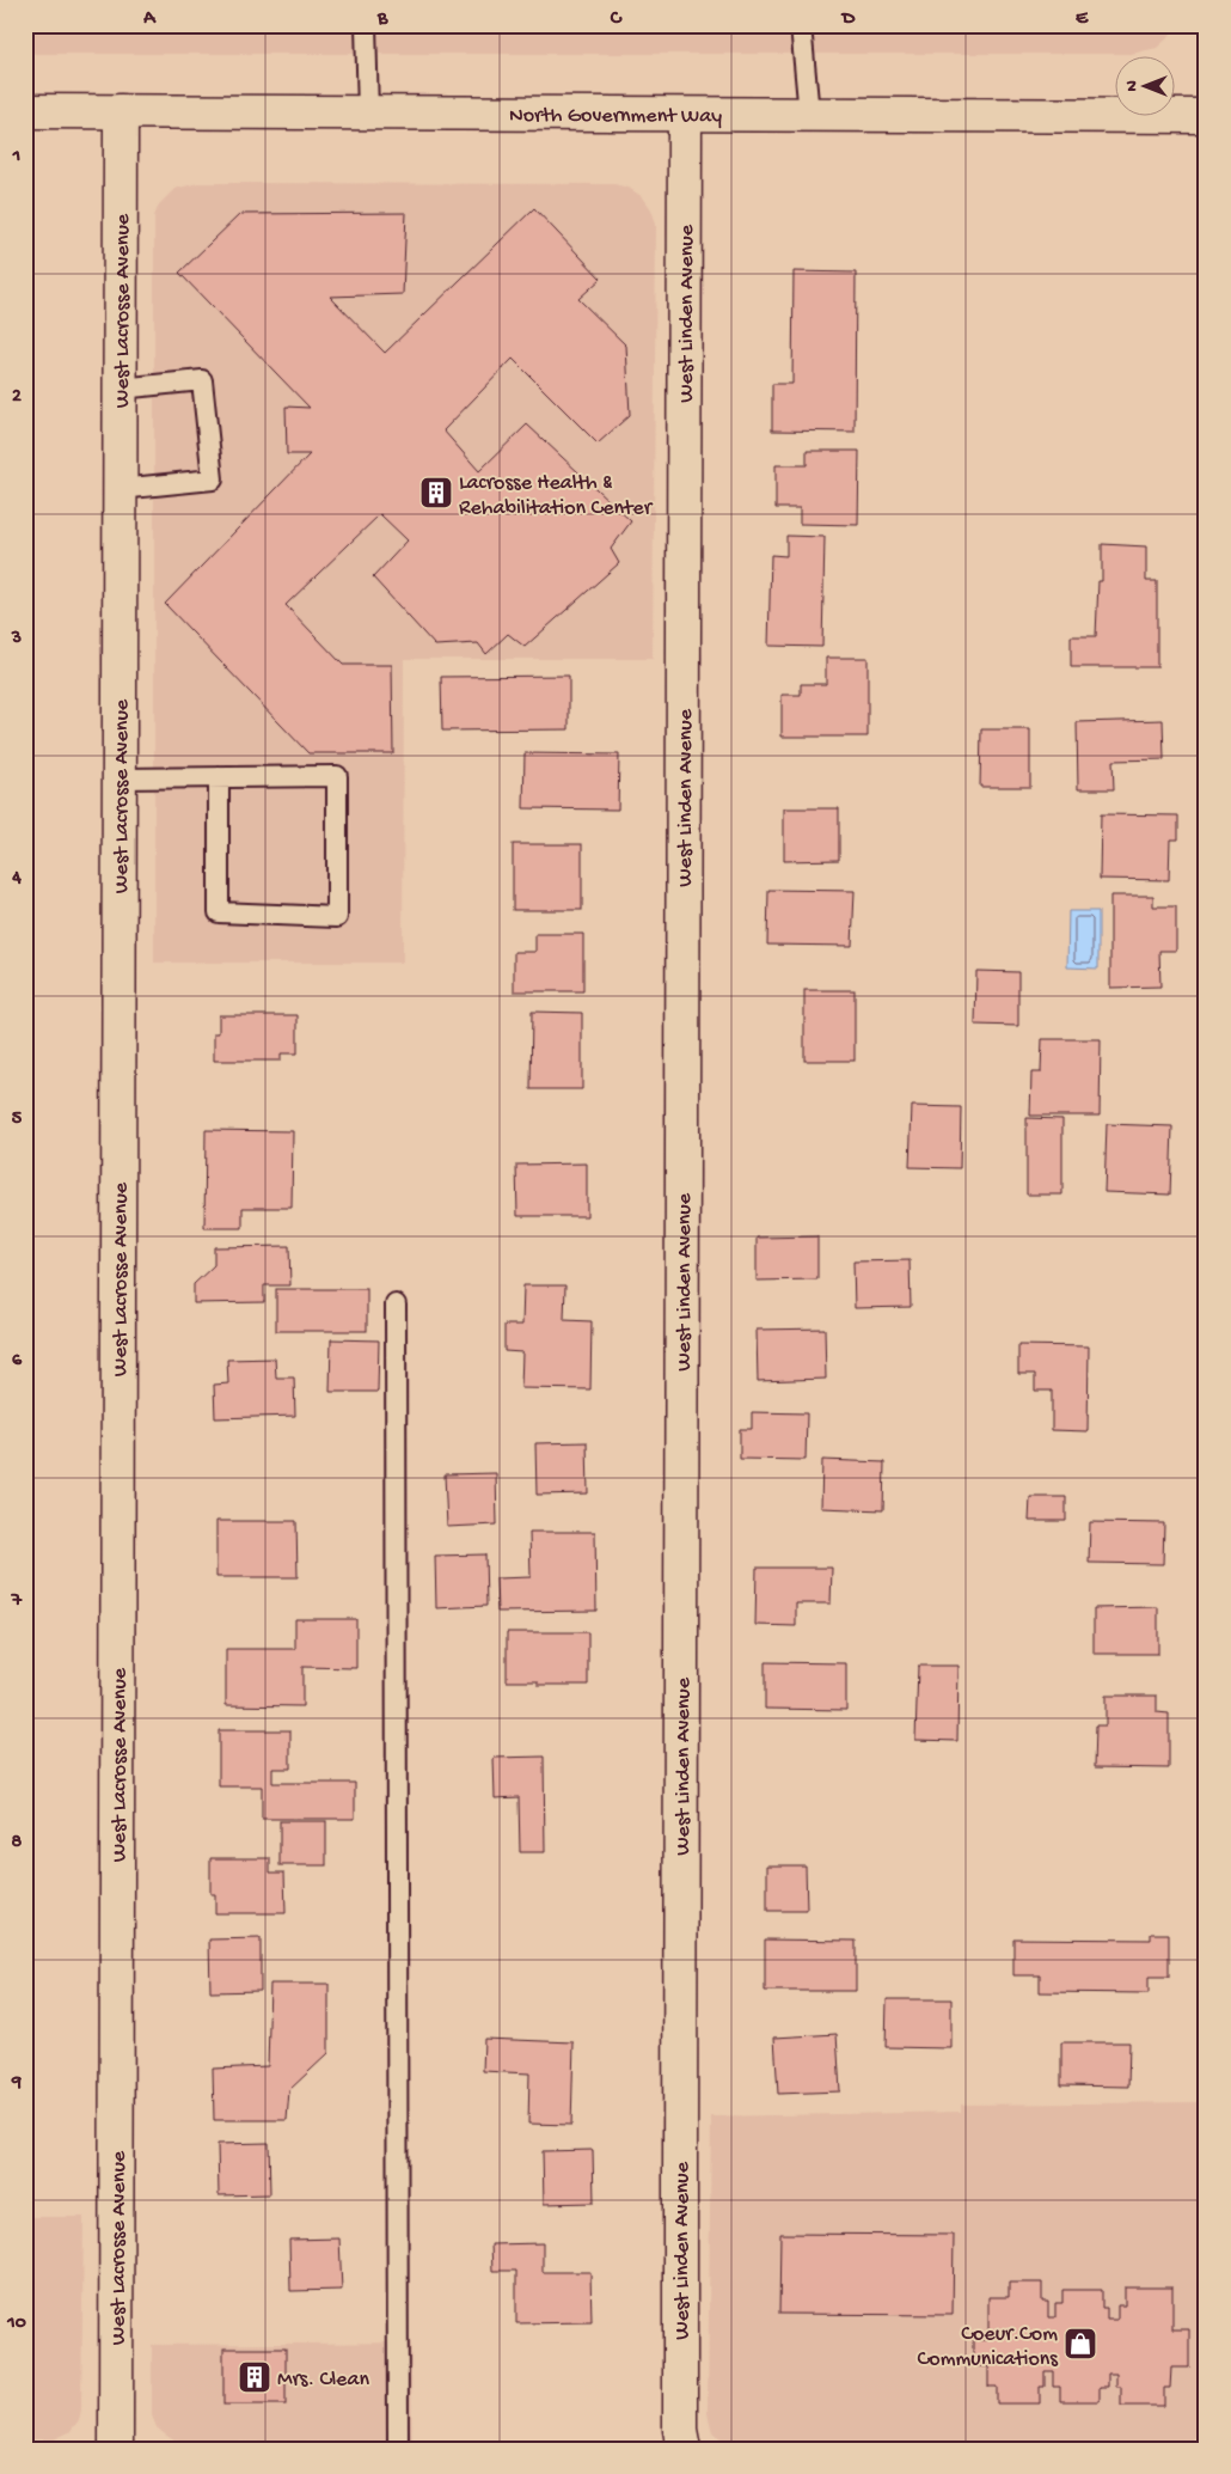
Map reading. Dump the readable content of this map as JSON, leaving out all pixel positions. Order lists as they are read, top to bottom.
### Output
{
  "streets": {
    "street": ["North Government Way", "West Lacrosse Avenue", "West Linden Avenue"]
  },
  "crossings": [
    ["North Government Way", "West Lacrosse Avenue"],
    ["North Government Way", "West Linden Avenue"]
  ],
  "places": {
    "building": ["Lacrosse Health & Rehabilitation Center", "Mrs. Clean"],
    "shop": ["Coeur.Com Communications"]
  },
  "north": "left",
  "grid": {
    "columns": [
      "A",
      "B",
      "C",
      "D",
      "E"
    ],
    "rows": [
      "1",
      "2",
      "3",
      "4",
      "5",
      "6",
      "7",
      "8",
      "9",
      "10"
    ]
  }
}
